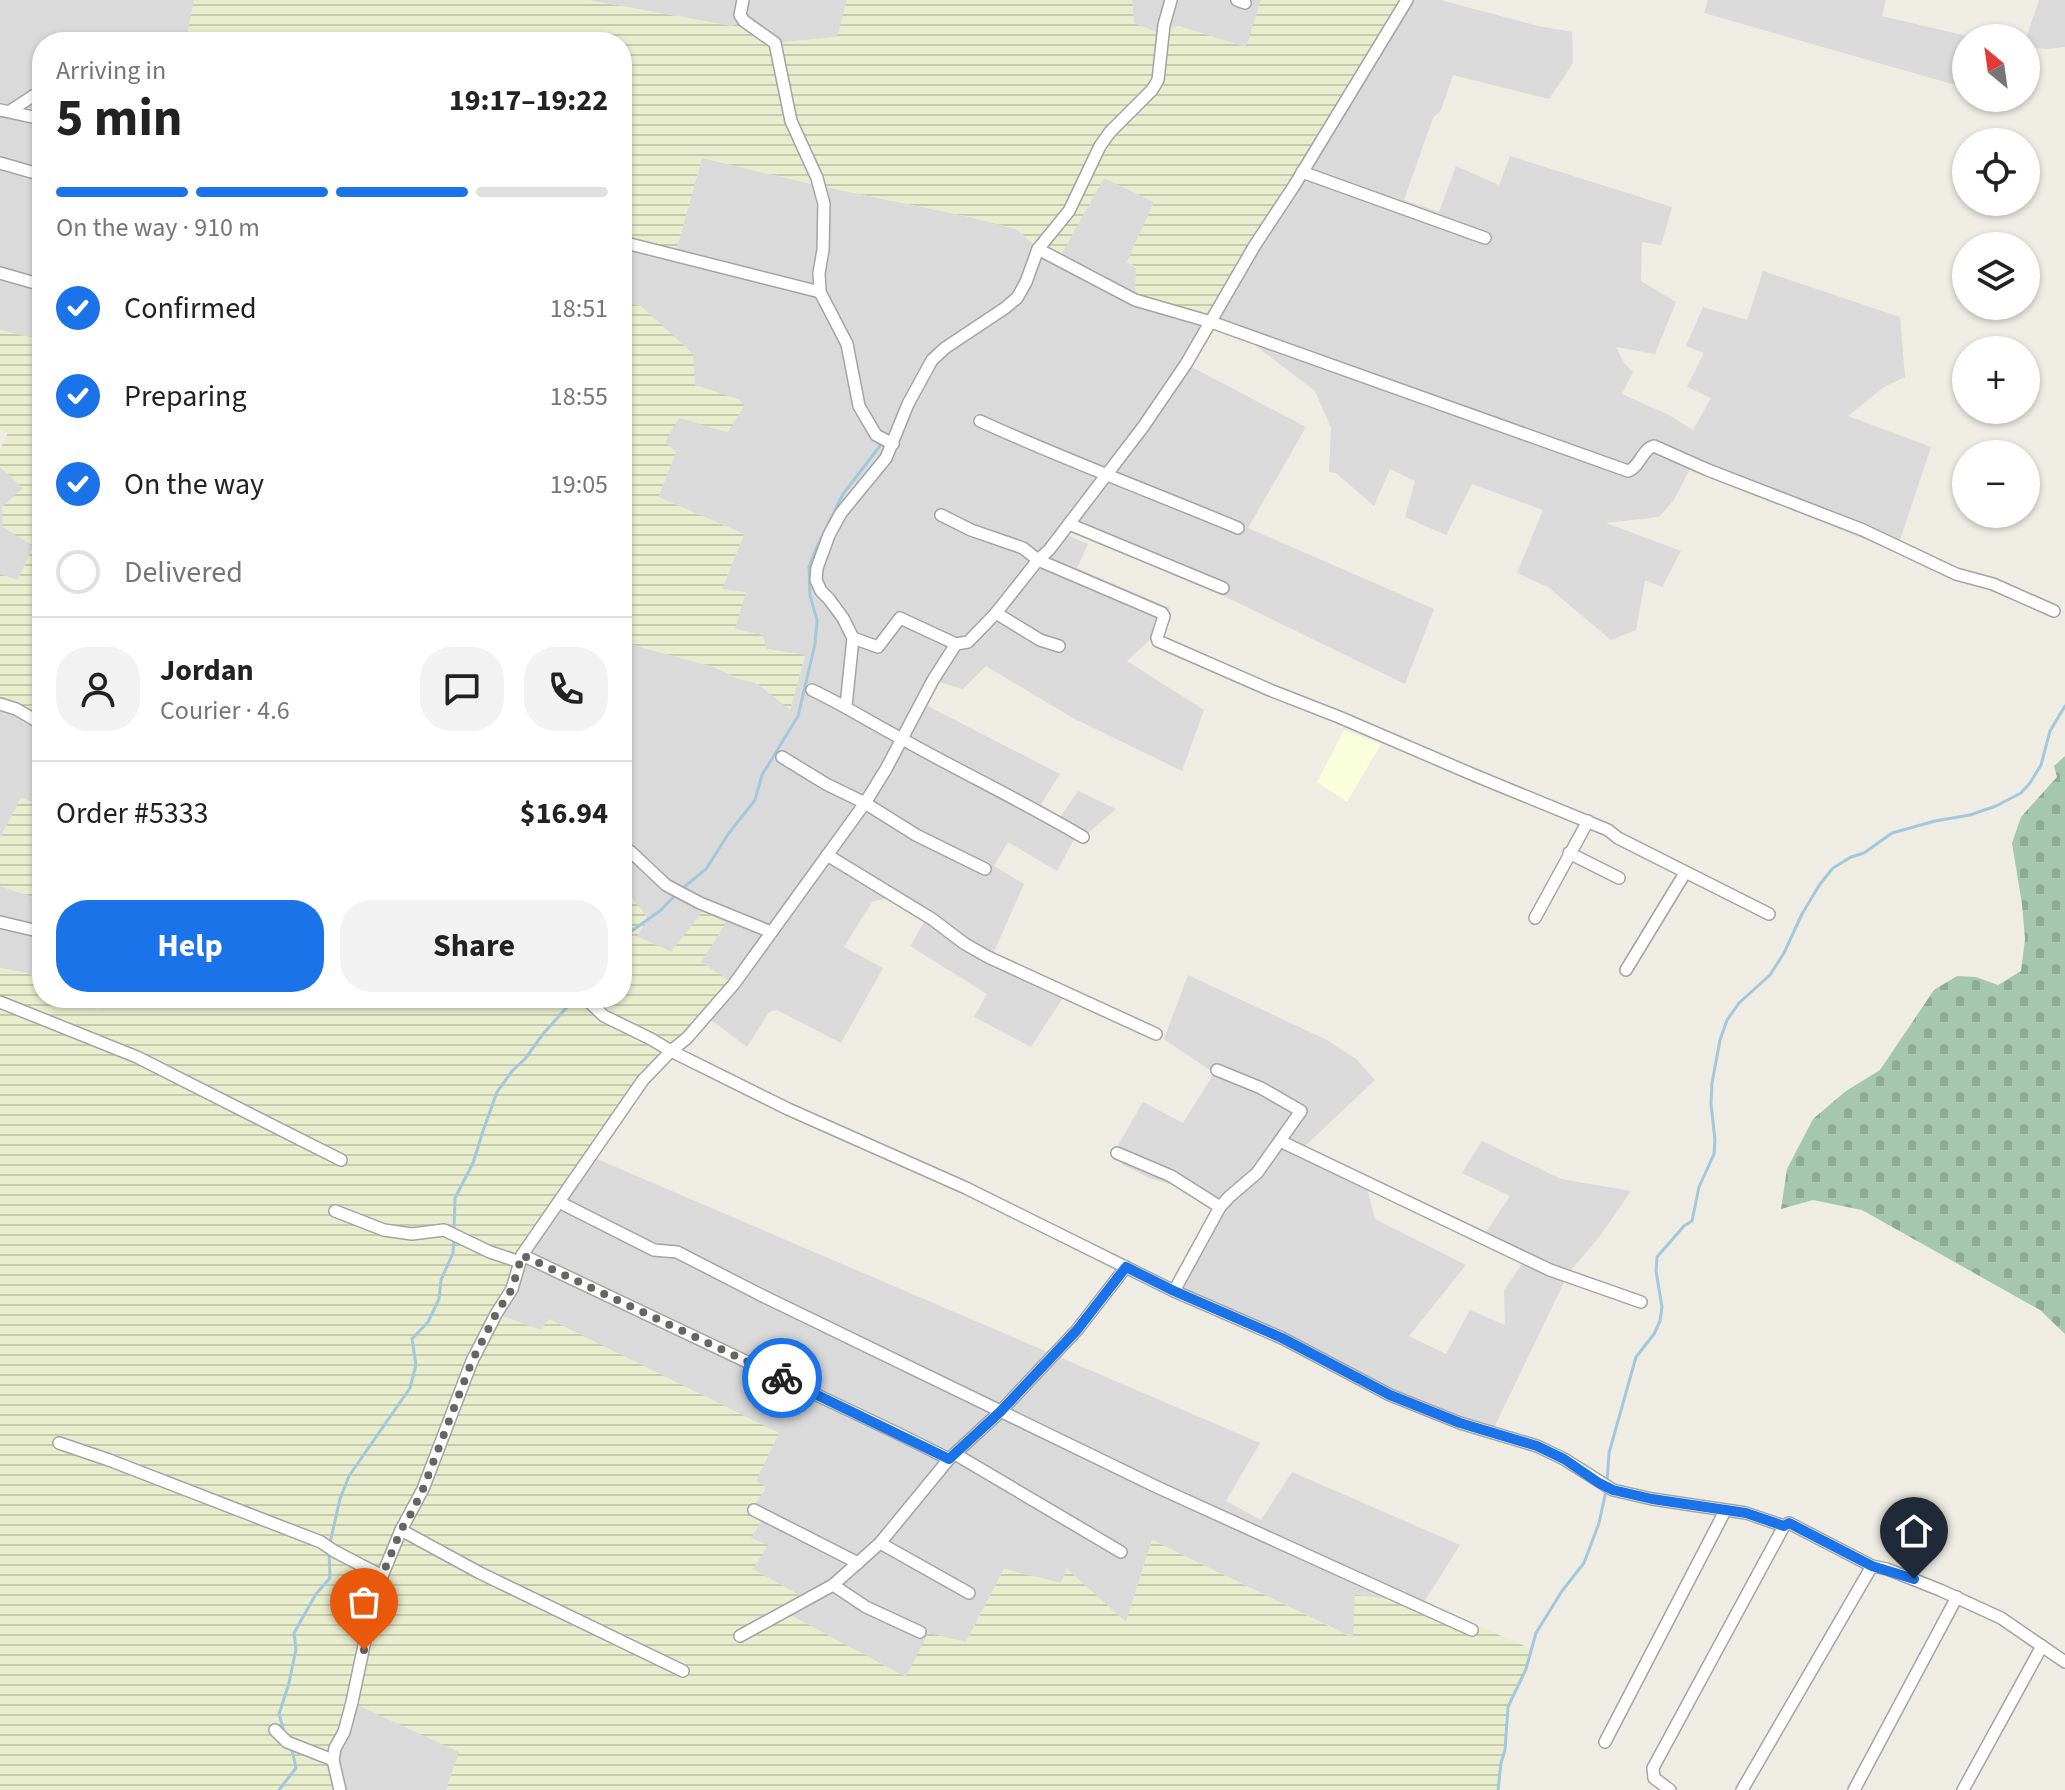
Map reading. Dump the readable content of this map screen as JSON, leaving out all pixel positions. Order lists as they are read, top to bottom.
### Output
{
  "north": "top left",
  "page": {
    "map_buttons": ["+", "−"],
    "heading": ["5 min", "Arriving in", "19:17–19:22"],
    "panel": [
      "Jordan",
      "Courier · 4.6",
      "Order #5333",
      "$16.94"
    ],
    "bar": "On the way · 910 m",
    "list": [
      ["Confirmed", "18:51"],
      ["Preparing", "18:55"],
      ["On the way", "19:05"],
      "Delivered"
    ],
    "buttons": ["Help", "Share"]
  }
}
